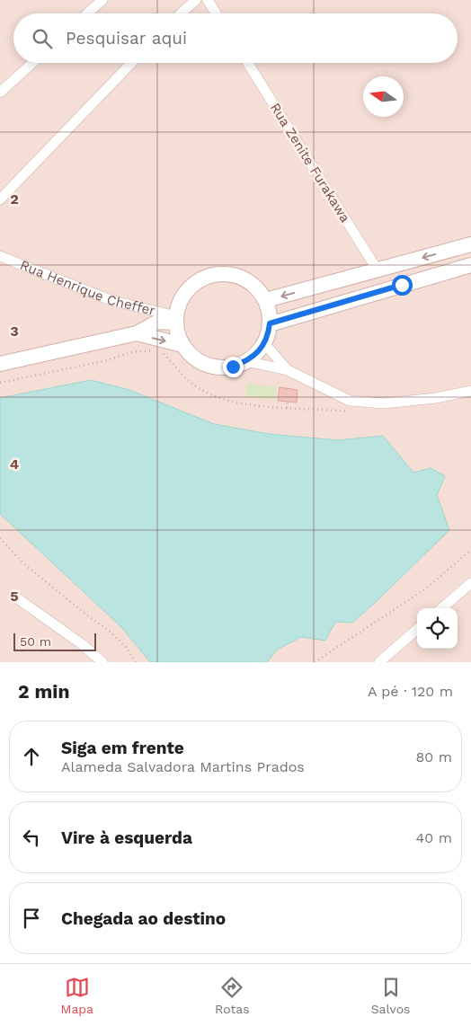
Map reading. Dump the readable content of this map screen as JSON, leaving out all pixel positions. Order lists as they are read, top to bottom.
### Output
{
  "streets": {
    "street": ["Rua Zenite Furakawa", "Rua Henrique Cheffer"]
  },
  "scale_bar": "50 m",
  "north": "left",
  "page": {
    "search": "Pesquisar aqui",
    "scale": "50 m",
    "heading": ["2 min", "A pé · 120 m"],
    "list": [
      ["Siga em frente", "Alameda Salvadora Martins Prados", "80 m"],
      ["Vire à esquerda", "40 m"],
      "Chegada ao destino"
    ],
    "nav": ["Mapa", "Rotas", "Salvos"]
  },
  "grid": {
    "rows": [
      "2",
      "3",
      "4",
      "5"
    ]
  }
}
